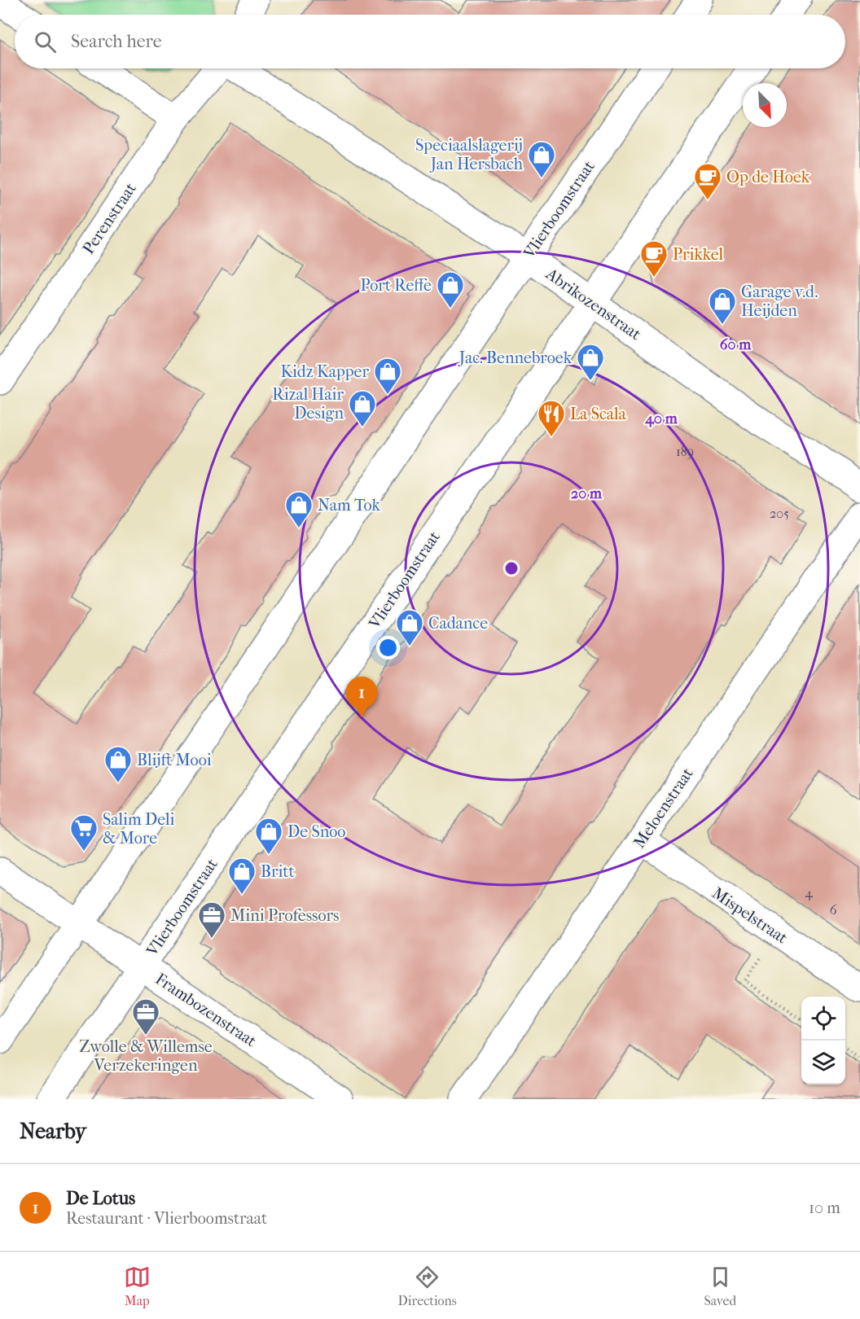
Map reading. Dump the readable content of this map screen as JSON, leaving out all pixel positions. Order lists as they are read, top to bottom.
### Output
{
  "streets": {
    "street": [
      "Vlierboomstraat",
      "Perenstraat",
      "Abrikozenstraat",
      "Meloenstraat",
      "Mispelstraat",
      "Frambozenstraat"
    ]
  },
  "crossings": [
    ["Vlierboomstraat", "Abrikozenstraat"],
    ["Vlierboomstraat", "Frambozenstraat"],
    ["Meloenstraat", "Mispelstraat"]
  ],
  "places": {
    "shop": [
      "Speciaalslagerij Jan Hersbach",
      "Port Reffe",
      "Garage v.d. Heijden",
      "Jac. Bennebroek",
      "Kidz Kapper",
      "Rizal Hair Design",
      "Nam Tok",
      "Cadance",
      "Blijft Mooi",
      "De Snoo",
      "Britt"
    ],
    "cafe": ["Op de Hoek", "Prikkel"],
    "restaurant": ["La Scala"],
    "supermarket": ["Salim Deli & More"],
    "office": ["Mini Professors", "Zwolle & Willemse Verzekeringen"]
  },
  "house_numbers": [
    "189",
    "205",
    "4",
    "6"
  ],
  "north": "bottom right",
  "page": {
    "search": "Search here",
    "pins": "1",
    "heading": "Nearby",
    "list": [
      {
        "mark": "1",
        "name": "De Lotus",
        "note": "Restaurant · Vlierboomstraat",
        "value": "10 m"
      }
    ],
    "nav": ["Map", "Directions", "Saved"]
  },
  "rings": ["60 m", "40 m", "20 m"]
}
